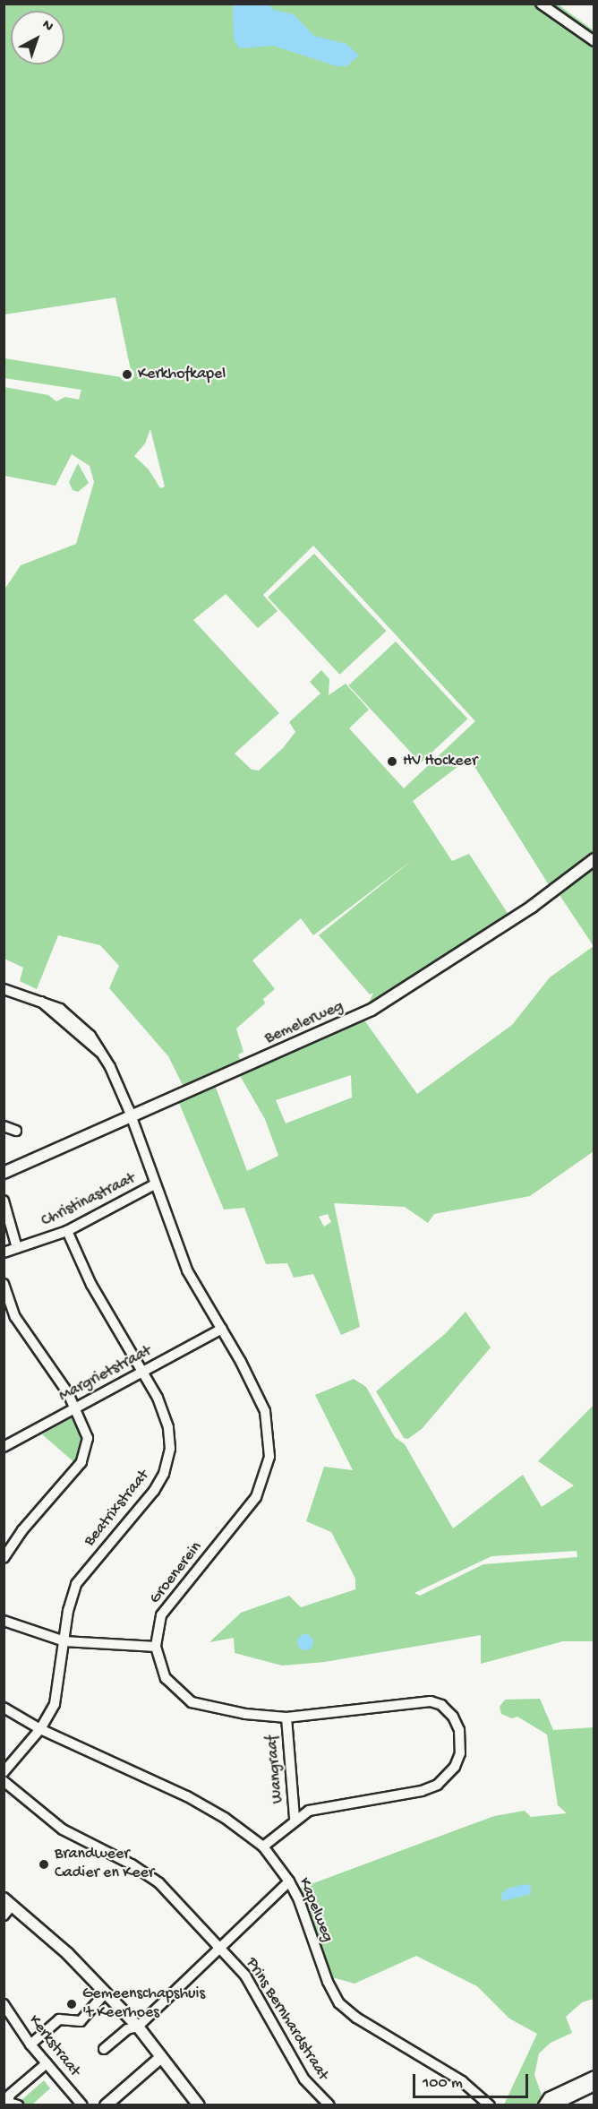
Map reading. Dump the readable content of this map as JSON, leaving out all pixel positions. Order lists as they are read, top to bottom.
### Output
{
  "streets": {
    "street": [
      "Bemelerweg",
      "Christinastraat",
      "Margrietstraat",
      "Beatrixstraat",
      "Groenerein",
      "Wangraaf",
      "Kapelweg",
      "Prins Bernhardstraat",
      "Kerkstraat"
    ]
  },
  "crossings": [
    ["Bemelerweg", "Groenerein"],
    ["Christinastraat", "Beatrixstraat"],
    ["Christinastraat", "Groenerein"],
    ["Margrietstraat", "Beatrixstraat"],
    ["Margrietstraat", "Groenerein"],
    ["Beatrixstraat", "Kapelweg"],
    ["Groenerein", "Wangraaf"],
    ["Groenerein", "Kapelweg"]
  ],
  "places": [
    "Kerkhofkapel",
    "HV Hockeer",
    "Brandweer Cadier en Keer",
    "Gemeenschapshuis 't Keerhoes"
  ],
  "scale_bar": "100 m",
  "north": "top right"
}
